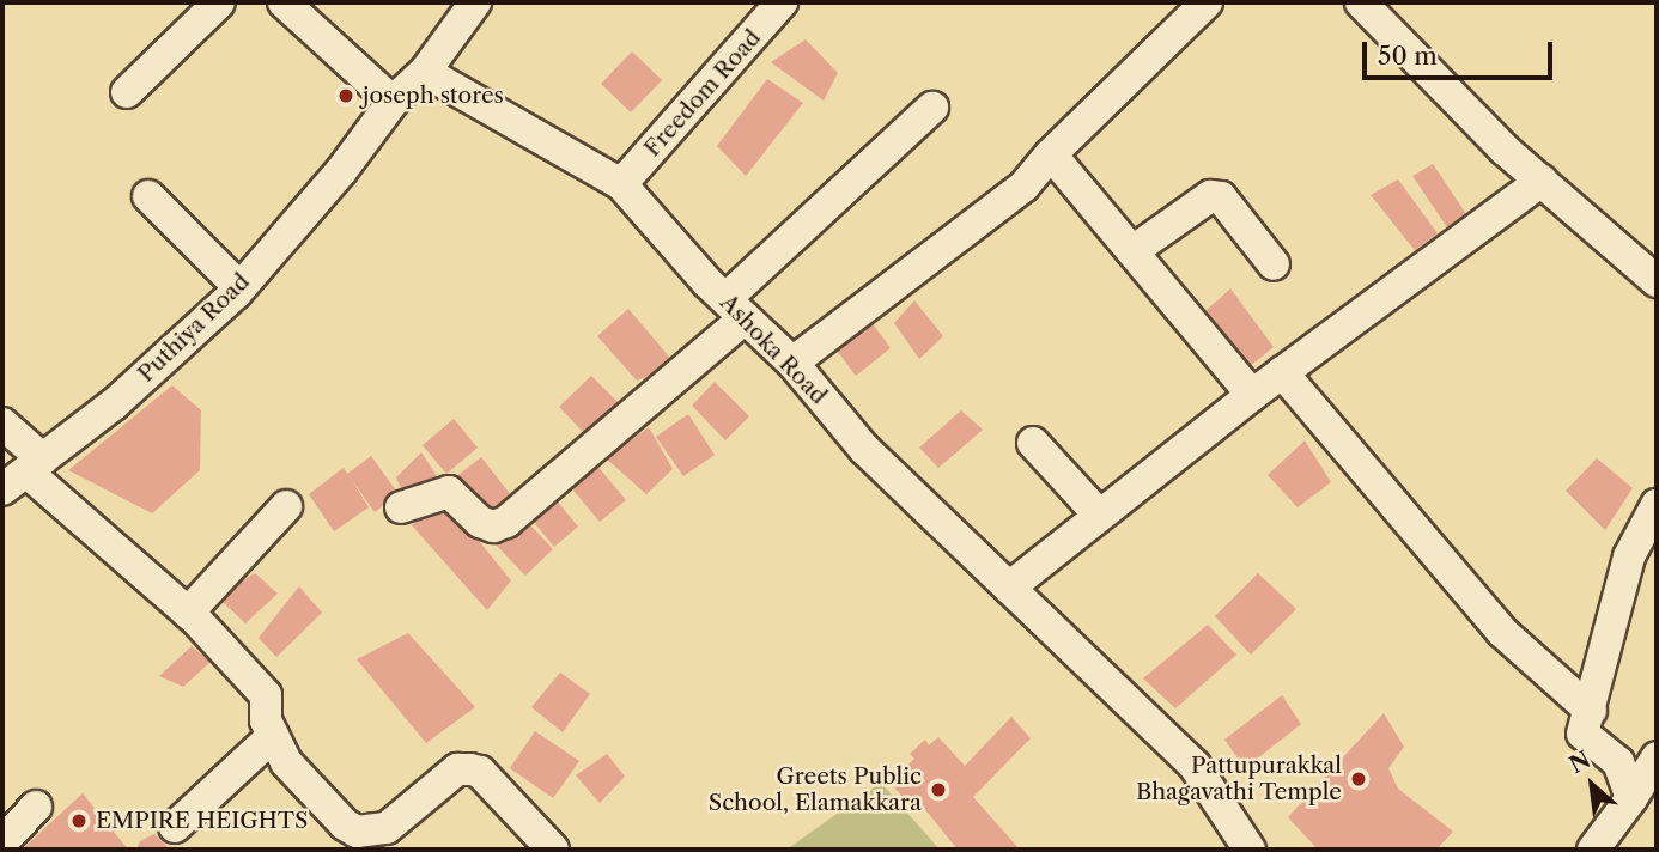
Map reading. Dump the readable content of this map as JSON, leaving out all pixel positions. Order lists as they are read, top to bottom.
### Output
{
  "streets": {
    "street": ["Freedom Road", "Puthiya Road", "Ashoka Road"]
  },
  "crossings": [
    ["Freedom Road", "Ashoka Road"]
  ],
  "places": [
    "joseph stores",
    "Pattupurakkal Bhagavathi Temple",
    "Greets Public School, Elamakkara",
    "EMPIRE HEIGHTS"
  ],
  "scale_bar": "50 m",
  "north": "top left"
}
